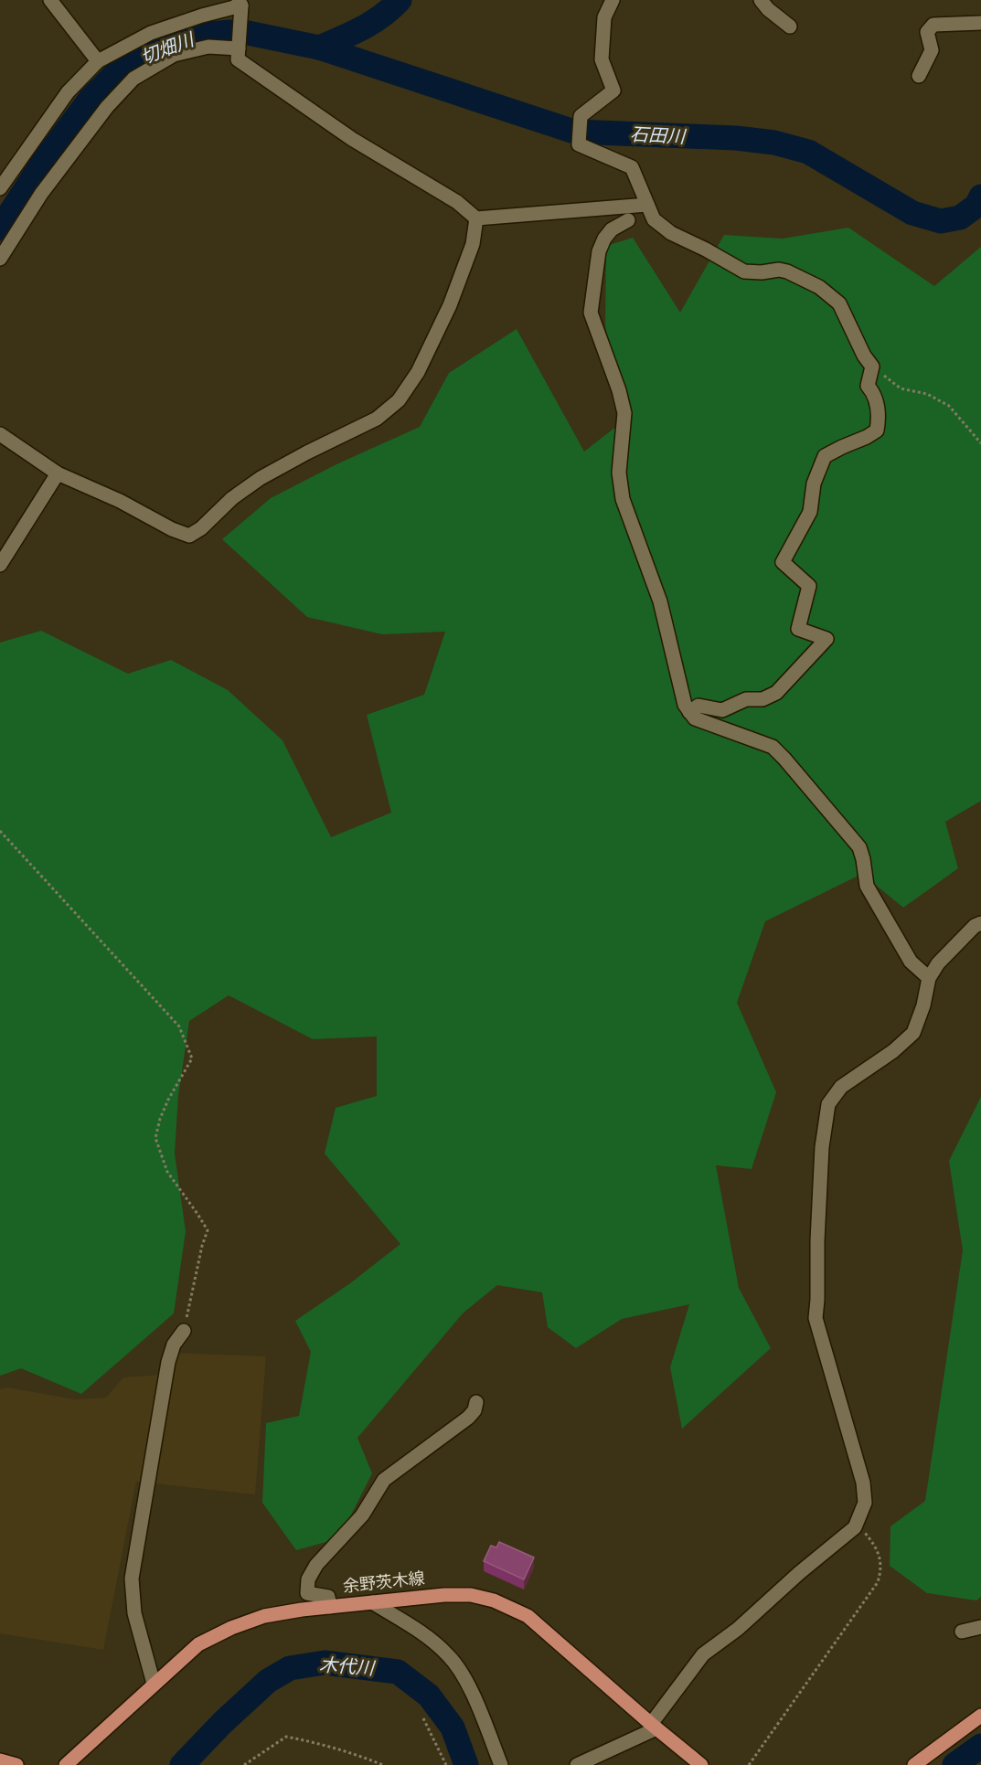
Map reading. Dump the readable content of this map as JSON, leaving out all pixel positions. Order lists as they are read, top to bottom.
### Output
{
  "streets": {
    "main road": ["余野茨木線"]
  },
  "water": ["切畑川", "石田川", "木代川"]
}
